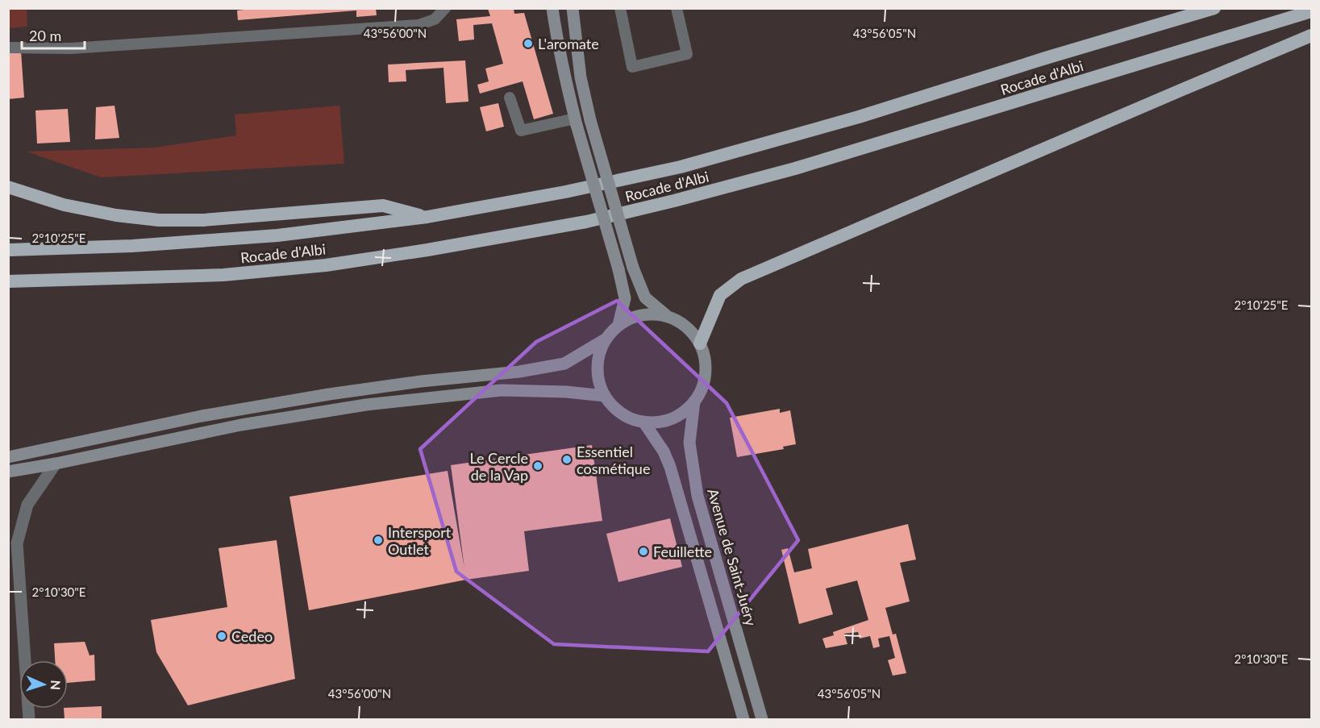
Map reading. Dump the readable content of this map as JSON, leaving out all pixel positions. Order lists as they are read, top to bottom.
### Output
{
  "streets": {
    "highway": ["Rocade d'Albi"],
    "main road": ["Avenue de Saint-Juéry"]
  },
  "places": [
    "L'aromate",
    "Essentiel cosmétique",
    "Le Cercle de la Vap",
    "Intersport Outlet",
    "Feuillette",
    "Cedeo"
  ],
  "scale_bar": "20 m",
  "north": "right",
  "coordinates": [
    "43°56'00\"N",
    "43°56'05\"N",
    "2°10'25\"E",
    "2°10'30\"E"
  ]
}
